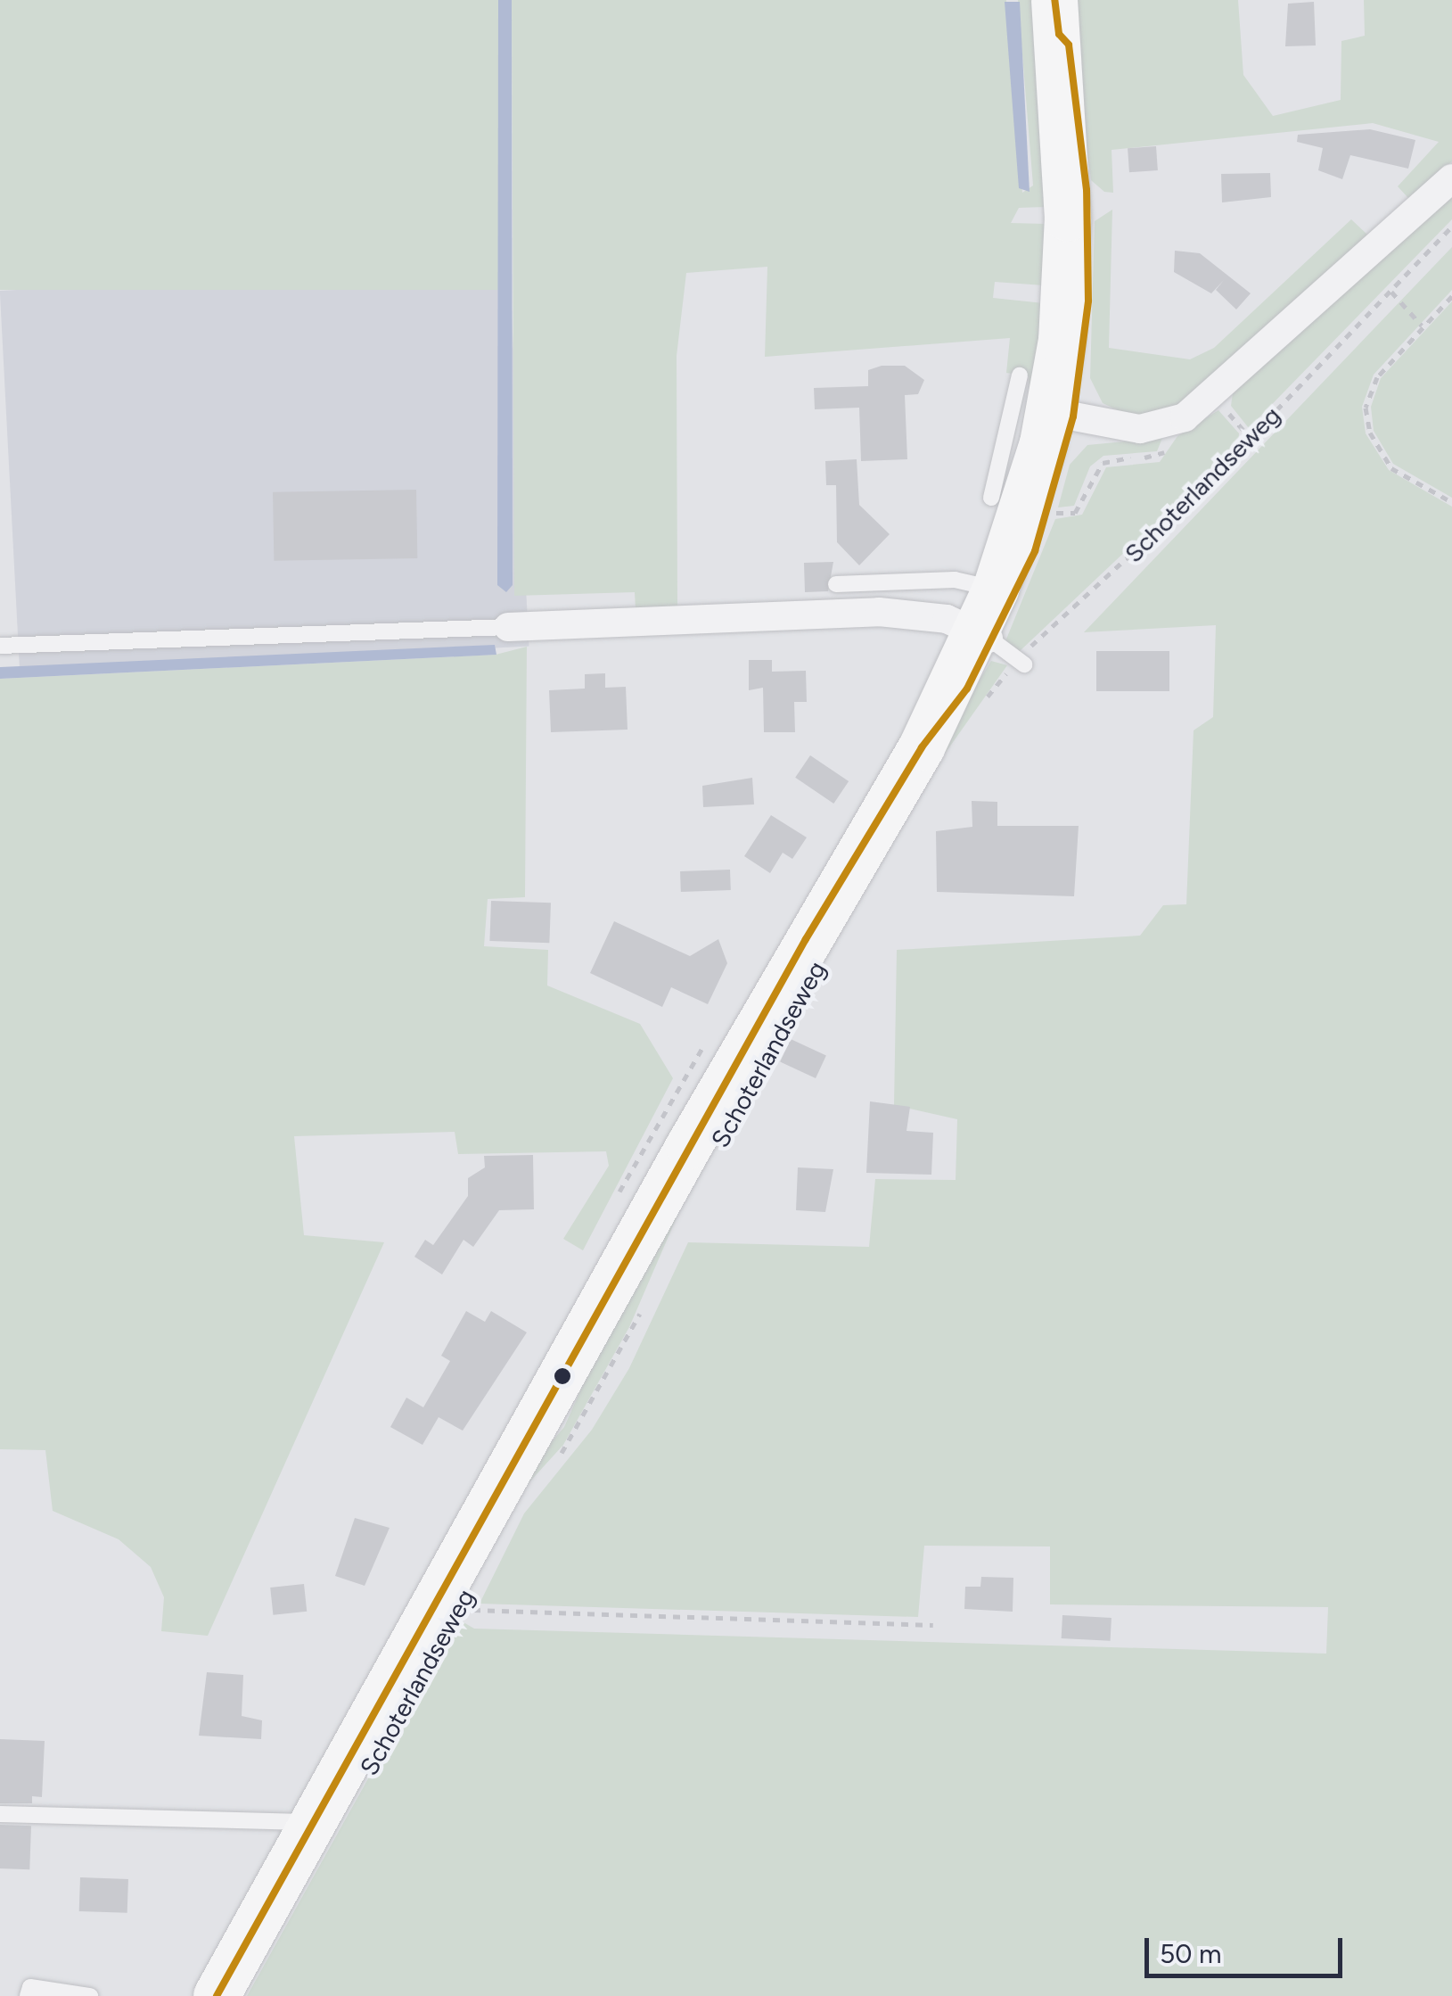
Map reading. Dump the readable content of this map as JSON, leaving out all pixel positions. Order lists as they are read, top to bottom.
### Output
{
  "streets": {
    "main road": ["Schoterlandseweg"]
  },
  "scale_bar": "50 m"
}
